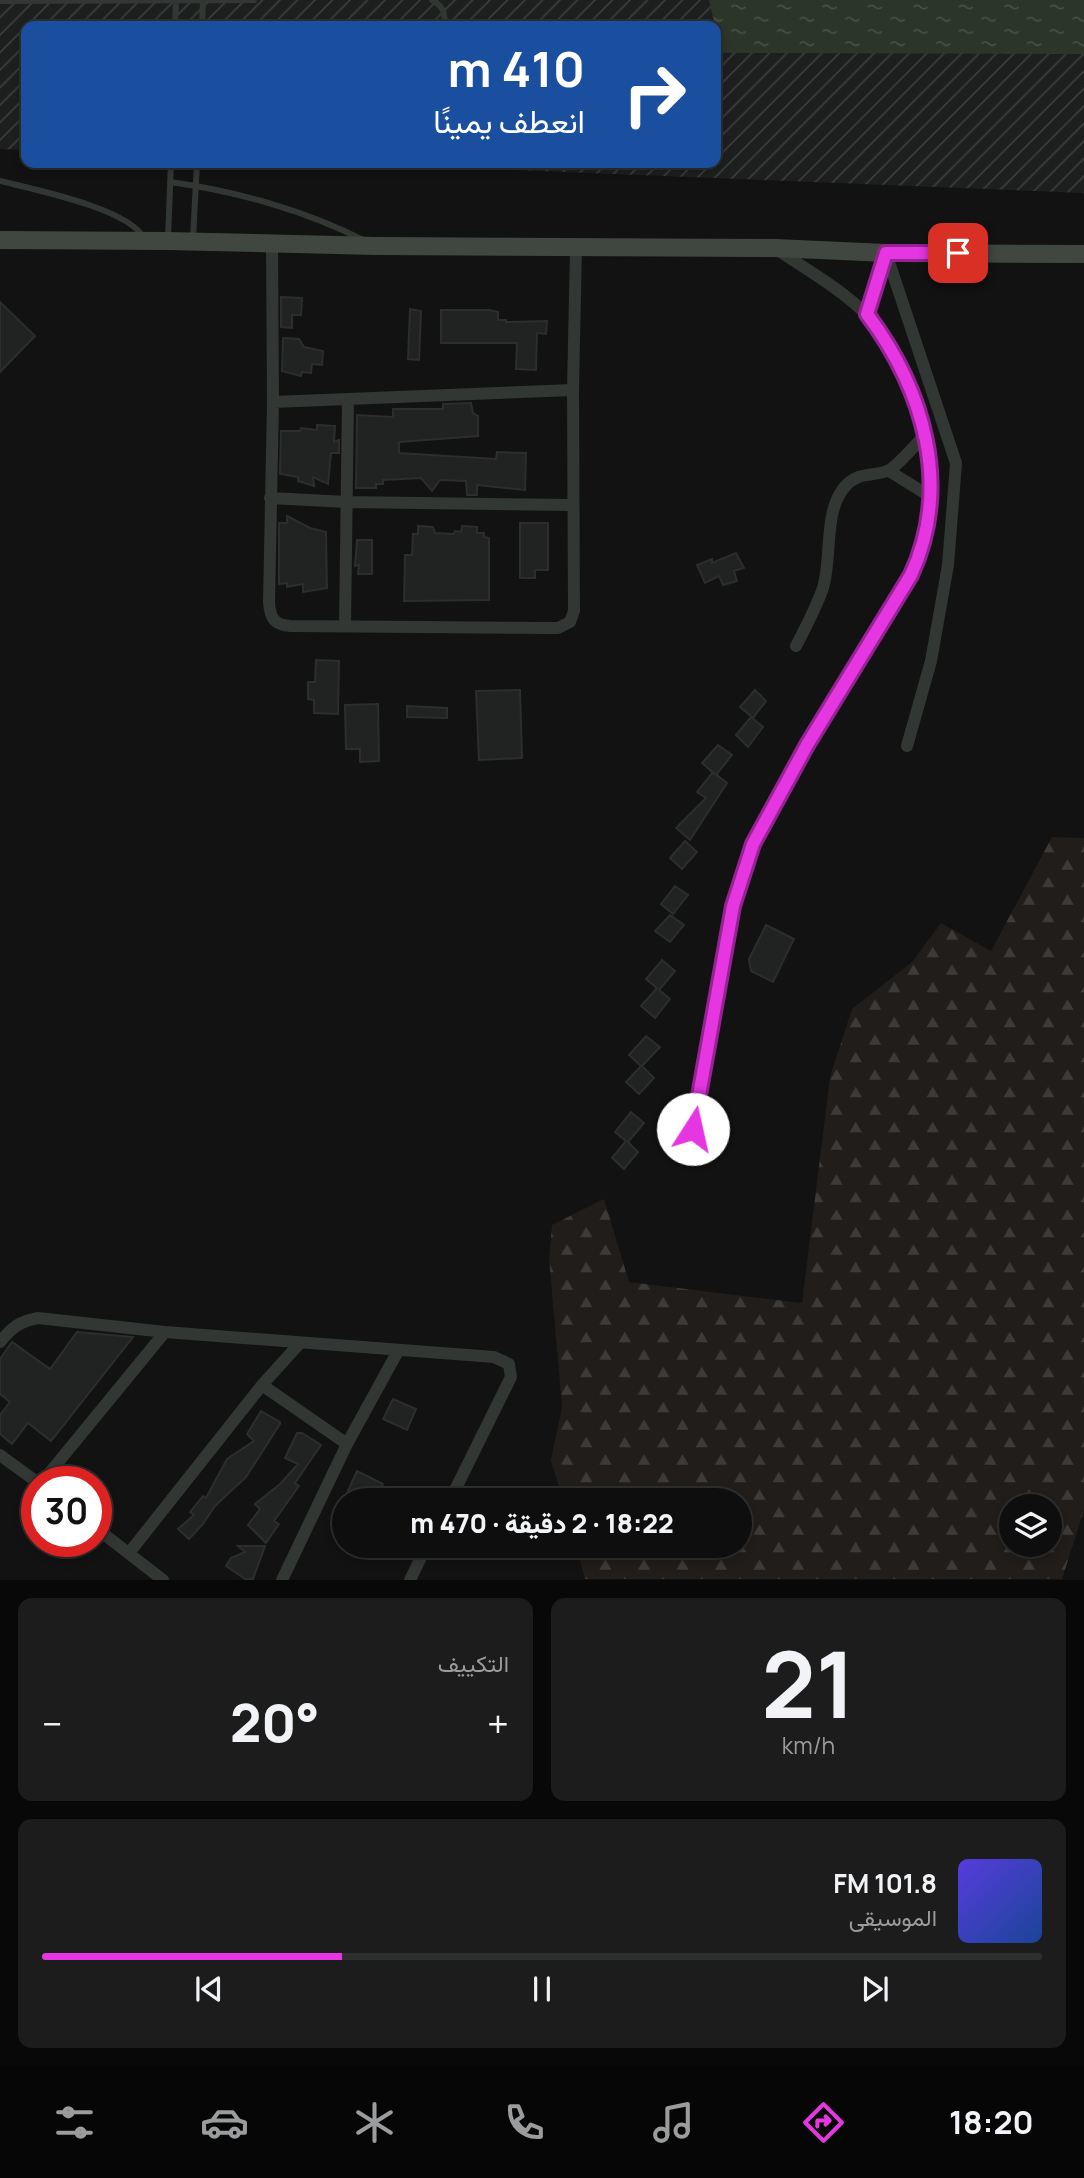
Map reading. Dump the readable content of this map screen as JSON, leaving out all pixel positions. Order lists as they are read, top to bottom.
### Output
{
  "page": {
    "turn": ["410 m", "انعطف يمينًا"],
    "limit": "30",
    "trip": "18:22 · 2 دقيقة · 470 m",
    "tile": [
      ["21", "km/h"],
      "التكييف"
    ],
    "heat": ["−", "20°", "+"],
    "song": ["101.8 FM", "الموسيقى"],
    "tabs": "18:20"
  }
}
